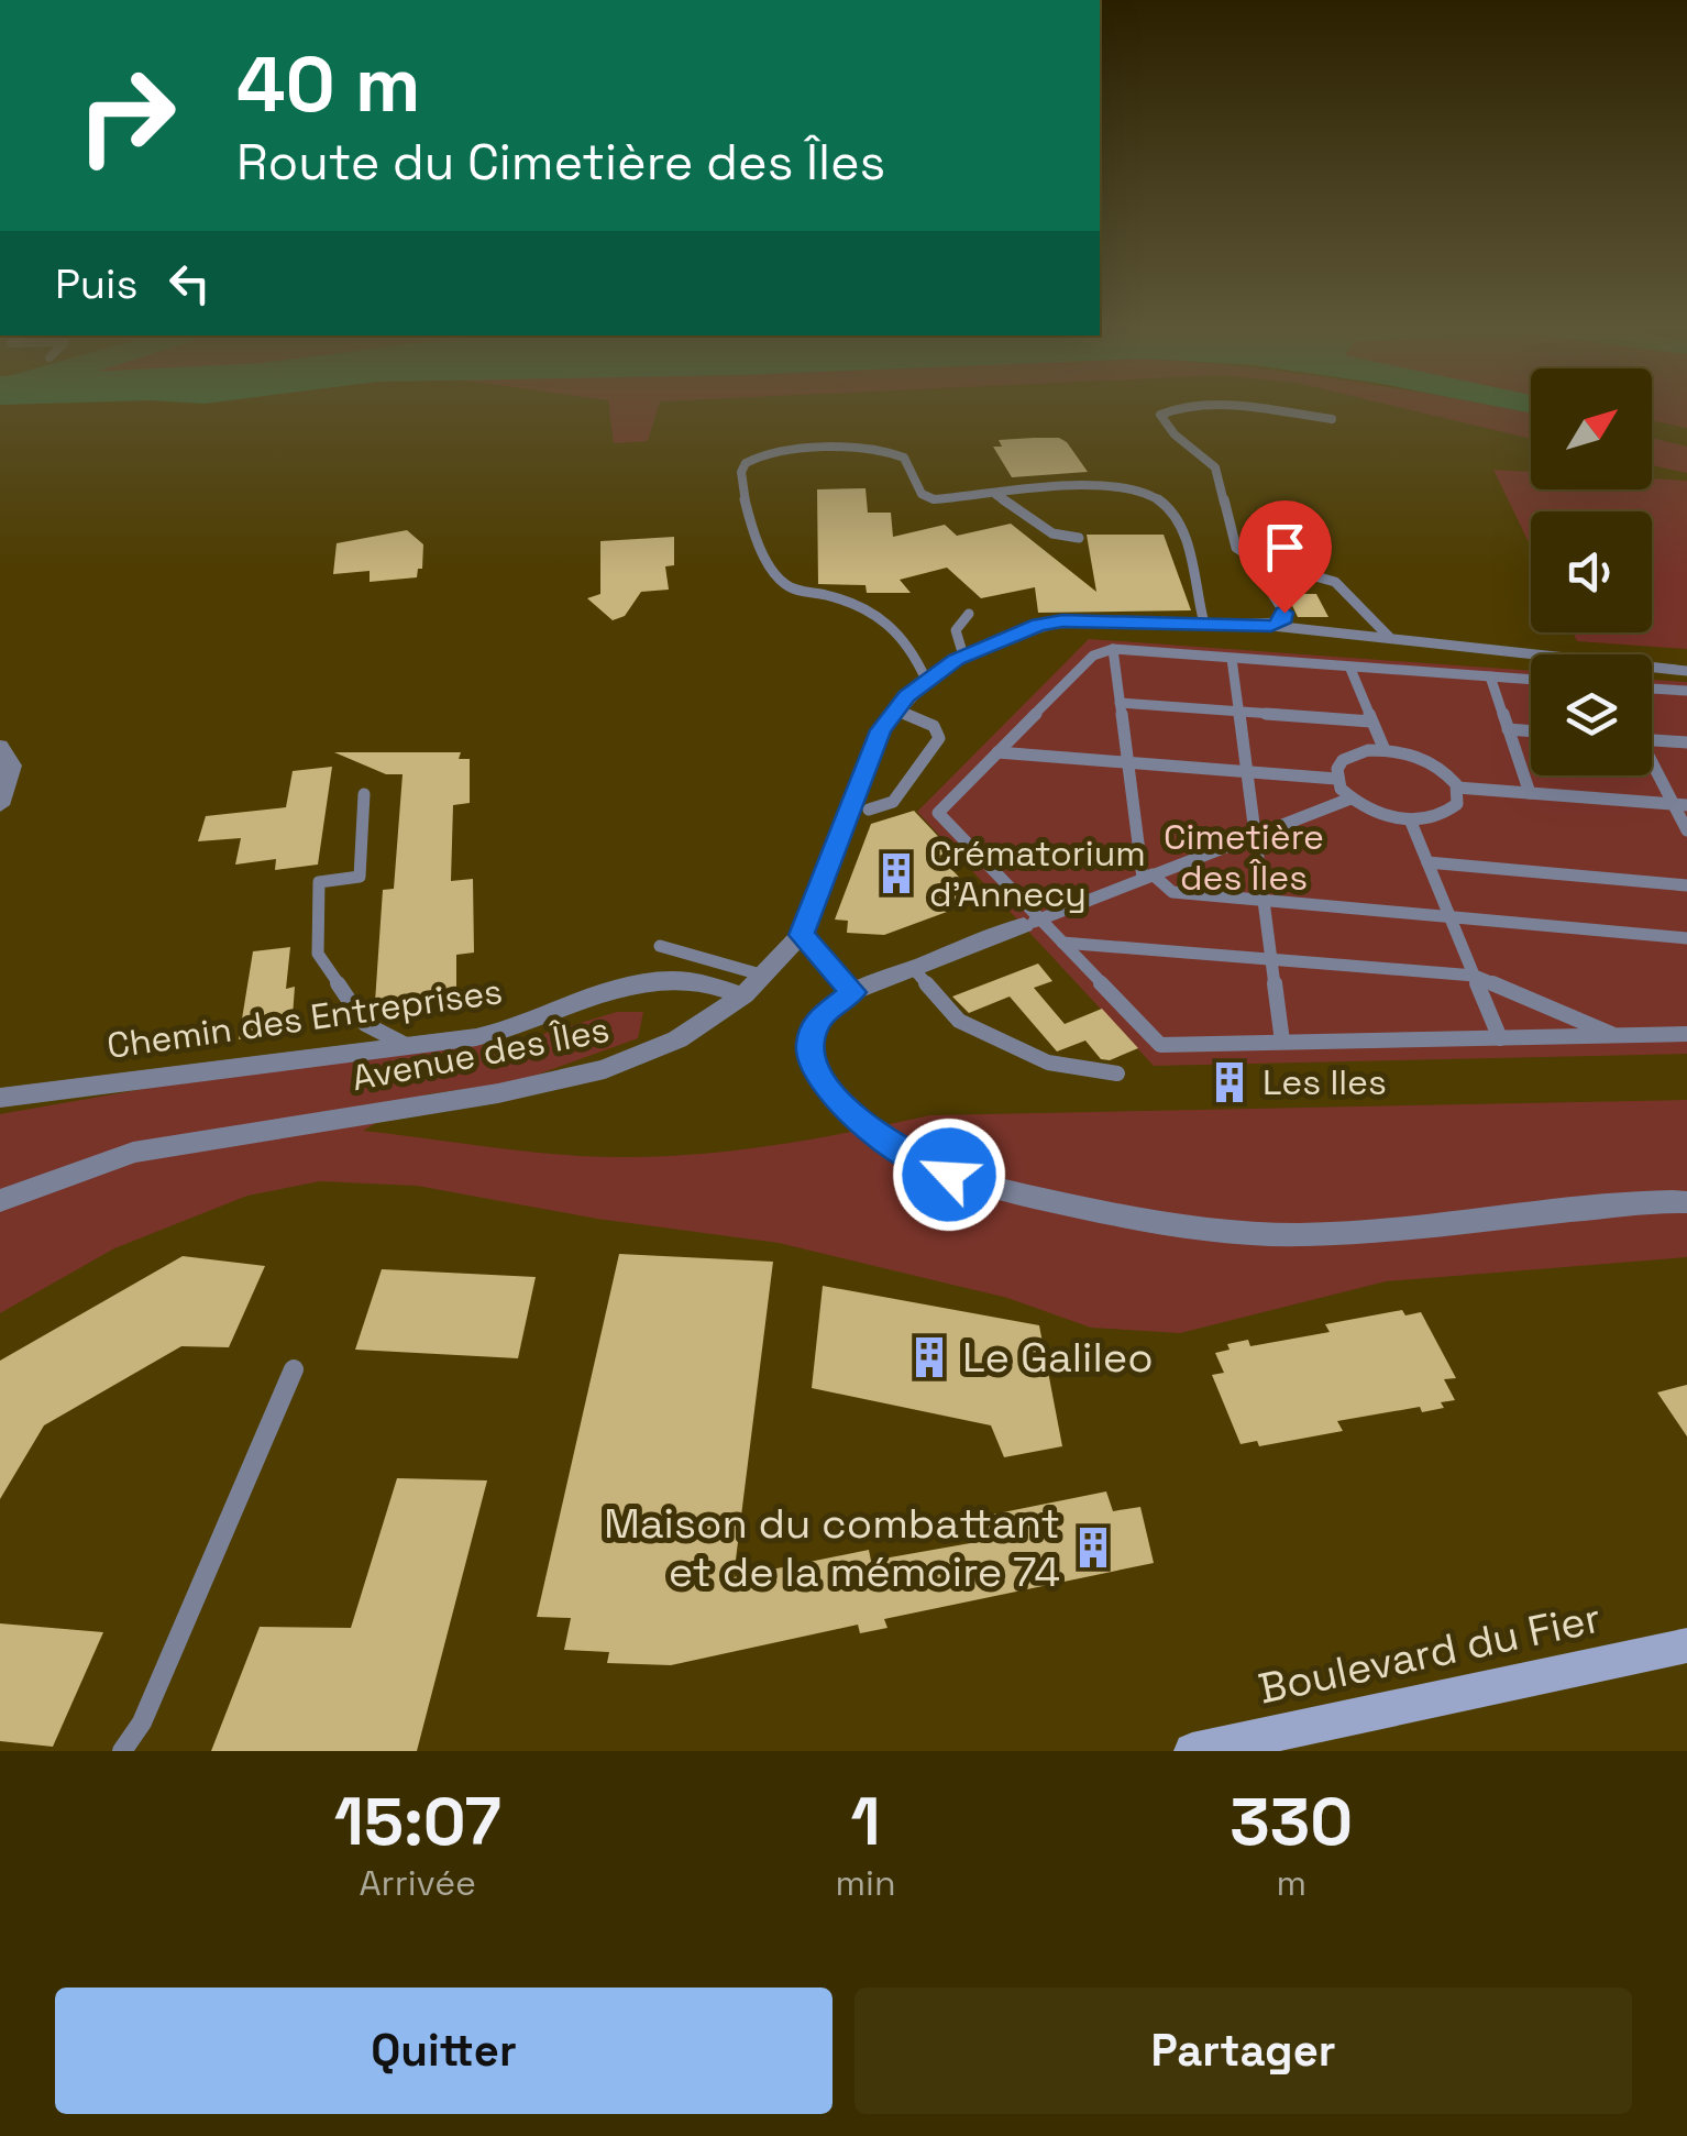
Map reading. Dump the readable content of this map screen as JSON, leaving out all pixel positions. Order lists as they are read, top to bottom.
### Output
{
  "streets": {
    "main road": ["Boulevard du Fier"],
    "street": ["Chemin des Entreprises", "Avenue des Îles"]
  },
  "crossings": [
    ["Chemin des Entreprises", "Avenue des Îles"]
  ],
  "parks": ["Cimetière des Îles"],
  "places": {
    "building": [
      "Crématorium d'Annecy",
      "Les Iles",
      "Le Galileo",
      "Maison du combattant et de la mémoire 74"
    ]
  },
  "north": "top right",
  "page": {
    "turn": ["40 m", "Route du Cimetière des Îles"],
    "then": "Puis",
    "eta": [
      "15:07",
      "Arrivée",
      "1",
      "min",
      "330",
      "m"
    ],
    "buttons": ["Quitter", "Partager"]
  }
}
